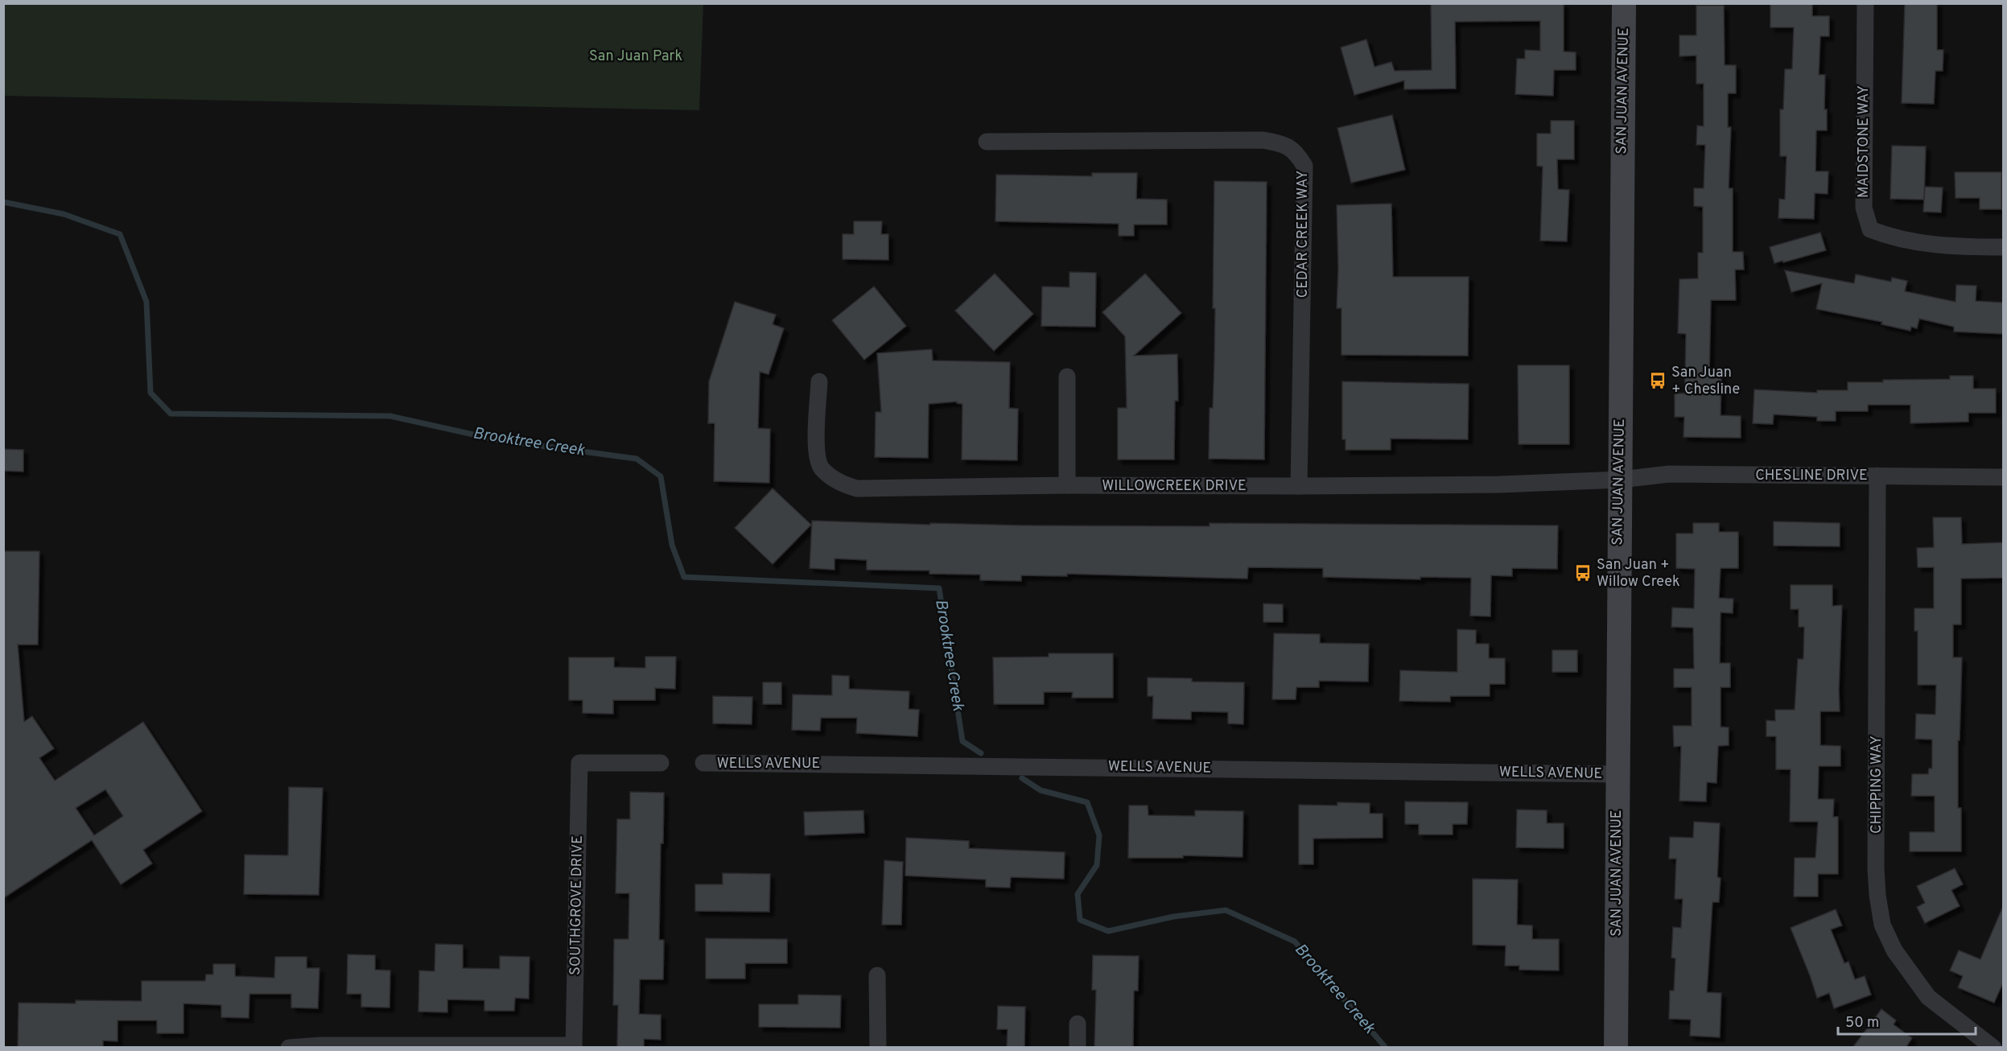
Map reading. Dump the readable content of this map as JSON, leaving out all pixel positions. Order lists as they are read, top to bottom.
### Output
{
  "streets": {
    "main road": ["SAN JUAN AVENUE"],
    "street": [
      "MAIDSTONE WAY",
      "CEDAR CREEK WAY",
      "CHESLINE DRIVE",
      "WILLOWCREEK DRIVE",
      "WELLS AVENUE",
      "CHIPPING WAY",
      "SOUTHGROVE DRIVE"
    ]
  },
  "crossings": [
    ["SAN JUAN AVENUE", "CHESLINE DRIVE"],
    ["SAN JUAN AVENUE", "WILLOWCREEK DRIVE"],
    ["SAN JUAN AVENUE", "WELLS AVENUE"],
    ["CEDAR CREEK WAY", "WILLOWCREEK DRIVE"],
    ["CHESLINE DRIVE", "WILLOWCREEK DRIVE"],
    ["CHESLINE DRIVE", "CHIPPING WAY"]
  ],
  "water": ["Brooktree Creek"],
  "parks": ["San Juan Park"],
  "places": {
    "bus stop": ["San Juan + Chesline", "San Juan + Willow Creek"]
  },
  "scale_bar": "50 m"
}
